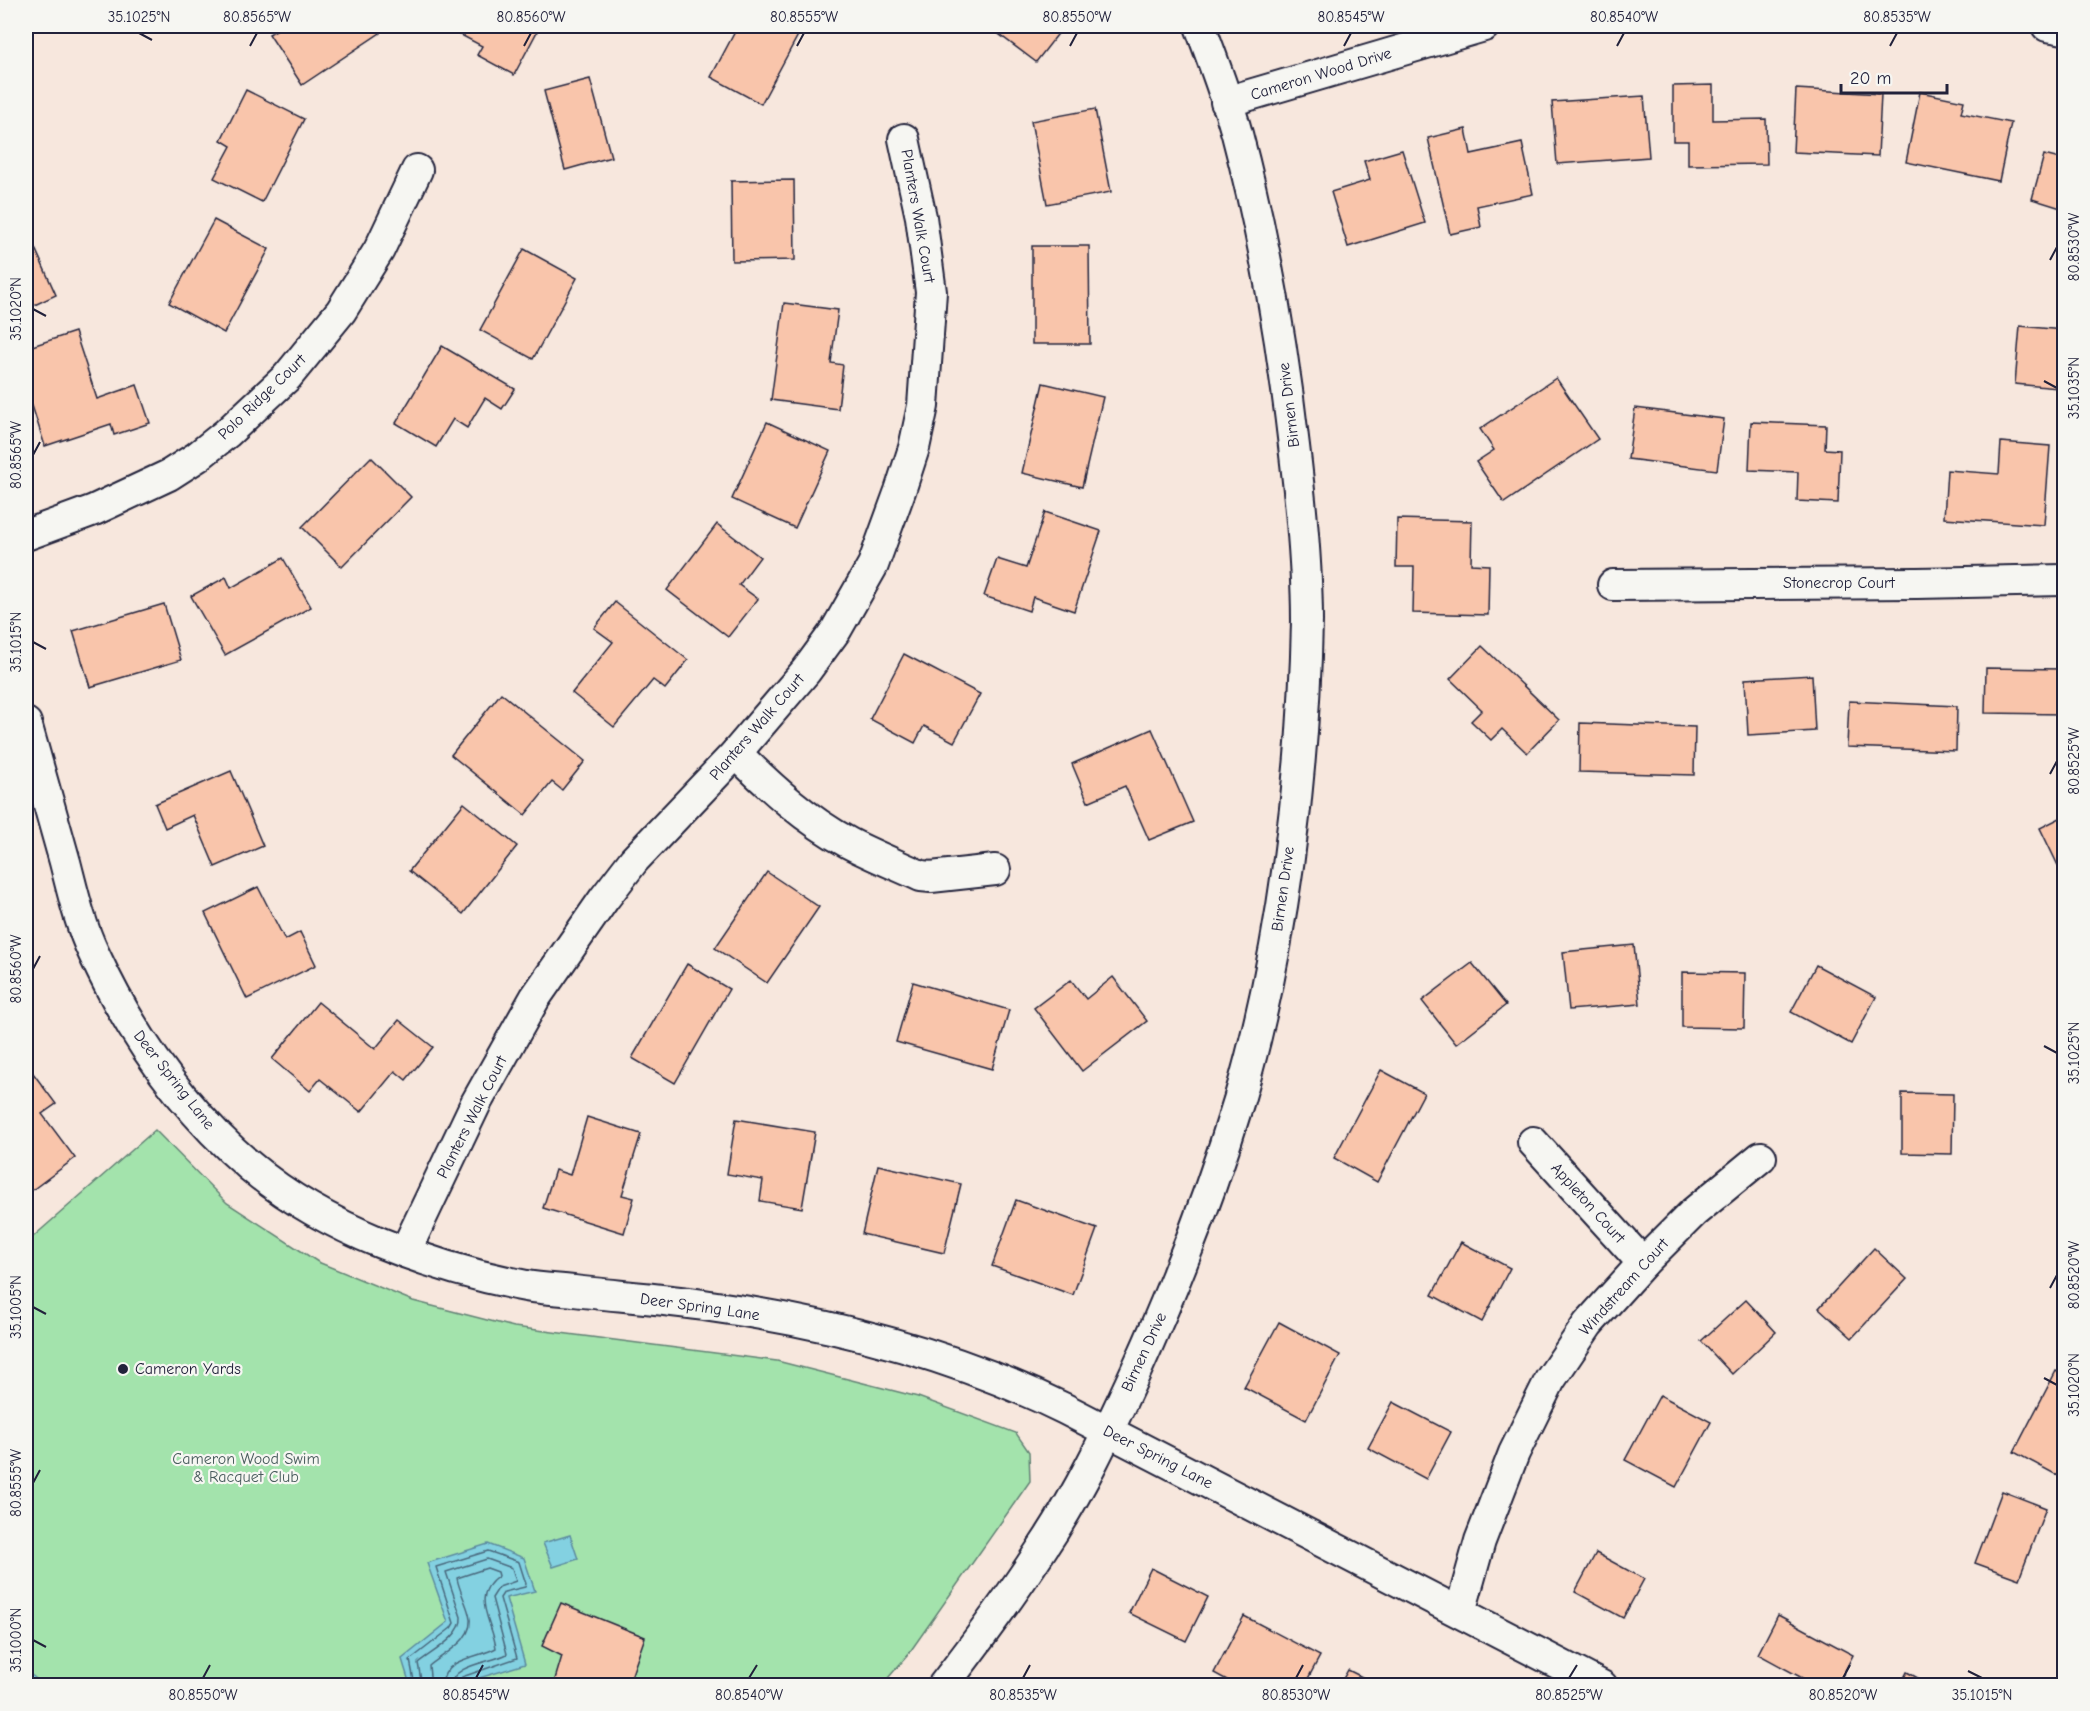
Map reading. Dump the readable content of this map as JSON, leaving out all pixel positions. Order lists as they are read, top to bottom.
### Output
{
  "streets": {
    "street": [
      "Cameron Wood Drive",
      "Planters Walk Court",
      "Polo Ridge Court",
      "Birnen Drive",
      "Stonecrop Court",
      "Deer Spring Lane",
      "Appleton Court",
      "Windstream Court"
    ]
  },
  "crossings": [
    ["Cameron Wood Drive", "Birnen Drive"],
    ["Planters Walk Court", "Deer Spring Lane"],
    ["Birnen Drive", "Deer Spring Lane"],
    ["Deer Spring Lane", "Windstream Court"],
    ["Appleton Court", "Windstream Court"]
  ],
  "parks": ["Cameron Wood Swim & Racquet Club"],
  "places": ["Cameron Yards"],
  "scale_bar": "20 m",
  "coordinates": [
    "35.1025°N",
    "80.8565°W",
    "80.8560°W",
    "80.8555°W",
    "80.8550°W",
    "80.8545°W",
    "80.8540°W",
    "80.8535°W",
    "80.8530°W",
    "35.1020°N",
    "35.1035°N",
    "35.1015°N",
    "80.8525°W",
    "80.8520°W",
    "35.1005°N",
    "35.1000°N"
  ]
}
